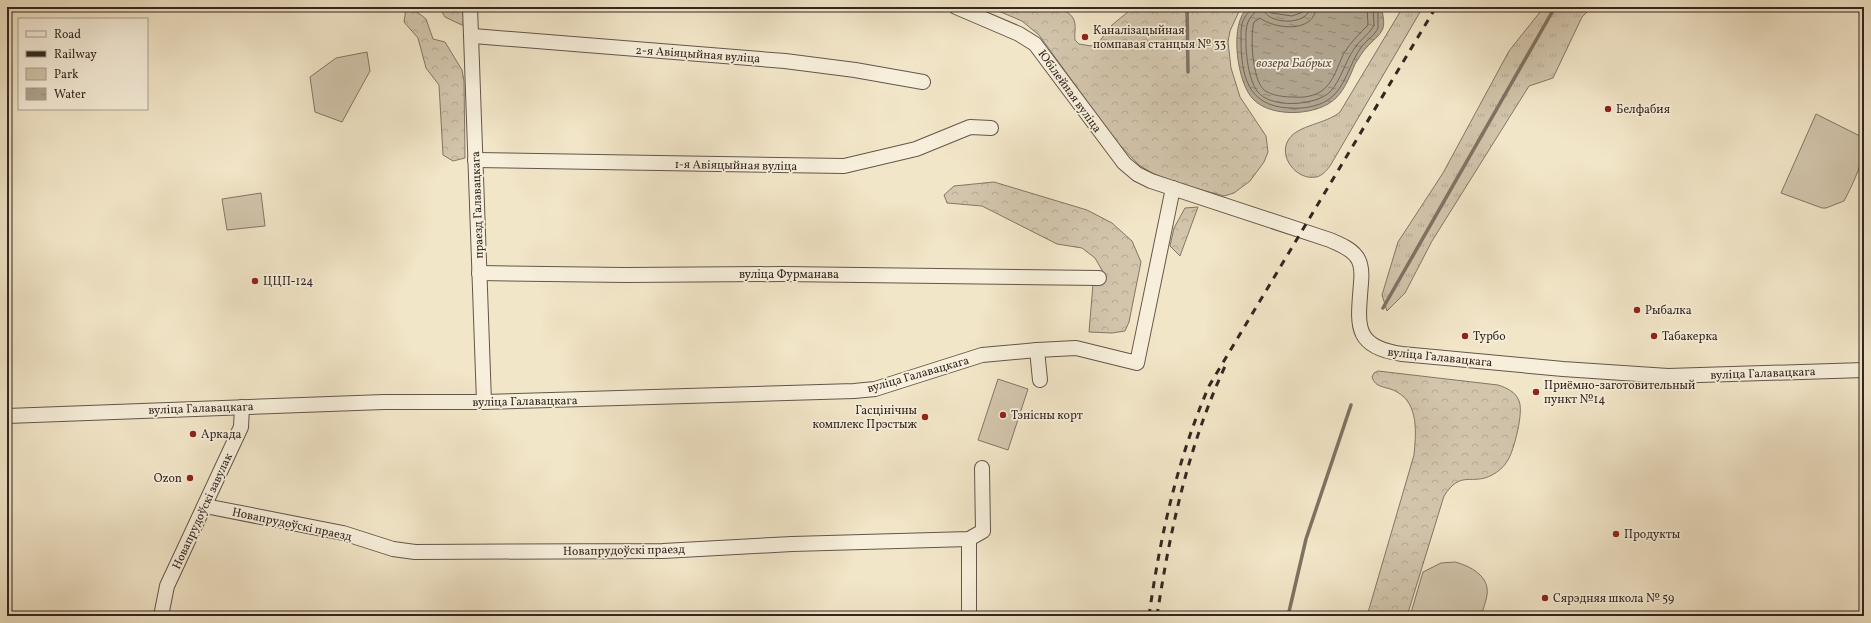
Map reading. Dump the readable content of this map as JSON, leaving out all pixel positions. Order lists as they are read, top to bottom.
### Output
{
  "streets": {
    "street": [
      "2-я Авіяцыйная вуліца",
      "Юбілейная вуліца",
      "1-я Авіяцыйная вуліца",
      "праезд Галавацкага",
      "вуліца Фурманава",
      "вуліца Галавацкага",
      "Новапрудоўскі завулак",
      "Новапрудоўскі праезд"
    ]
  },
  "crossings": [
    ["2-я Авіяцыйная вуліца", "праезд Галавацкага"],
    ["Юбілейная вуліца", "вуліца Галавацкага"],
    ["1-я Авіяцыйная вуліца", "праезд Галавацкага"],
    ["праезд Галавацкага", "вуліца Фурманава"],
    ["праезд Галавацкага", "вуліца Галавацкага"],
    ["вуліца Галавацкага", "Новапрудоўскі завулак"],
    ["Новапрудоўскі завулак", "Новапрудоўскі праезд"]
  ],
  "water": ["возера Бабрых"],
  "places": [
    "Каналізацыйная помпавая станцыя № 33",
    "Белфабия",
    "ЦЦП-124",
    "Рыбалка",
    "Турбо",
    "Табакерка",
    "Приёмно-заготовительный пункт №14",
    "Тэнісны корт",
    "Гасцінічны комплекс Прэстыж",
    "Аркада",
    "Ozon",
    "Продукты",
    "Сярэдняя школа № 59"
  ],
  "legend": [
    "Road",
    "Railway",
    "Park",
    "Water"
  ]
}
